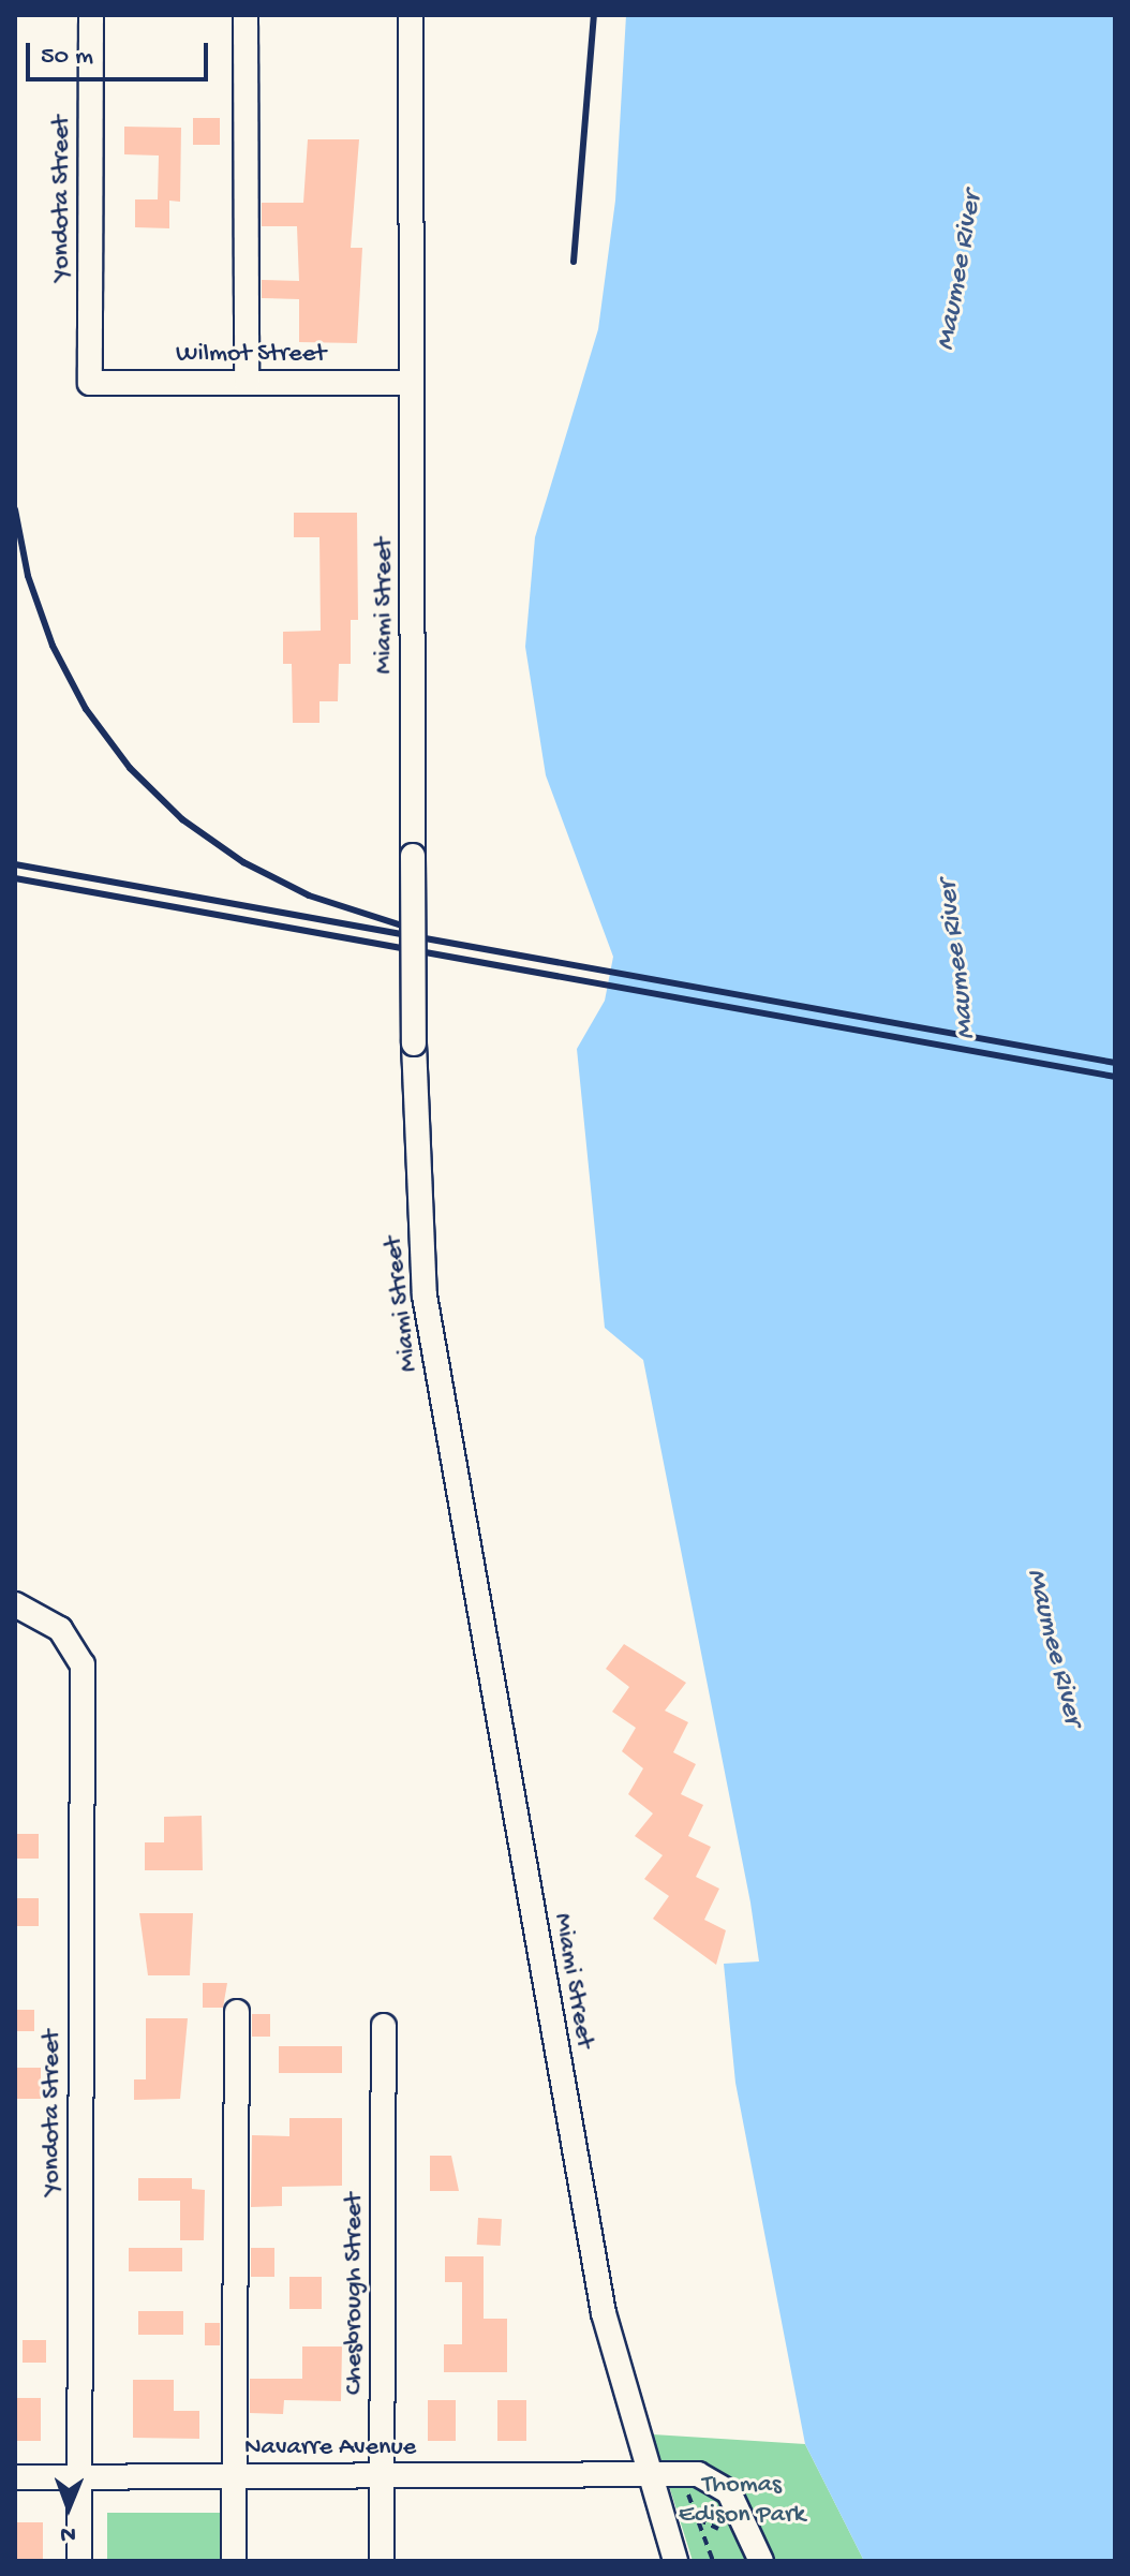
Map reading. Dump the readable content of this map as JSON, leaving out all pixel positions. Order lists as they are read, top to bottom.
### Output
{
  "streets": {
    "street": [
      "Yondota Street",
      "Wilmot Street",
      "Miami Street",
      "Chesbrough Street",
      "Navarre Avenue"
    ]
  },
  "crossings": [
    ["Yondota Street", "Wilmot Street"],
    ["Yondota Street", "Navarre Avenue"],
    ["Wilmot Street", "Miami Street"],
    ["Miami Street", "Navarre Avenue"],
    ["Chesbrough Street", "Navarre Avenue"]
  ],
  "water": ["Maumee River"],
  "parks": ["Thomas Edison Park"],
  "scale_bar": "50 m",
  "north": "bottom"
}
